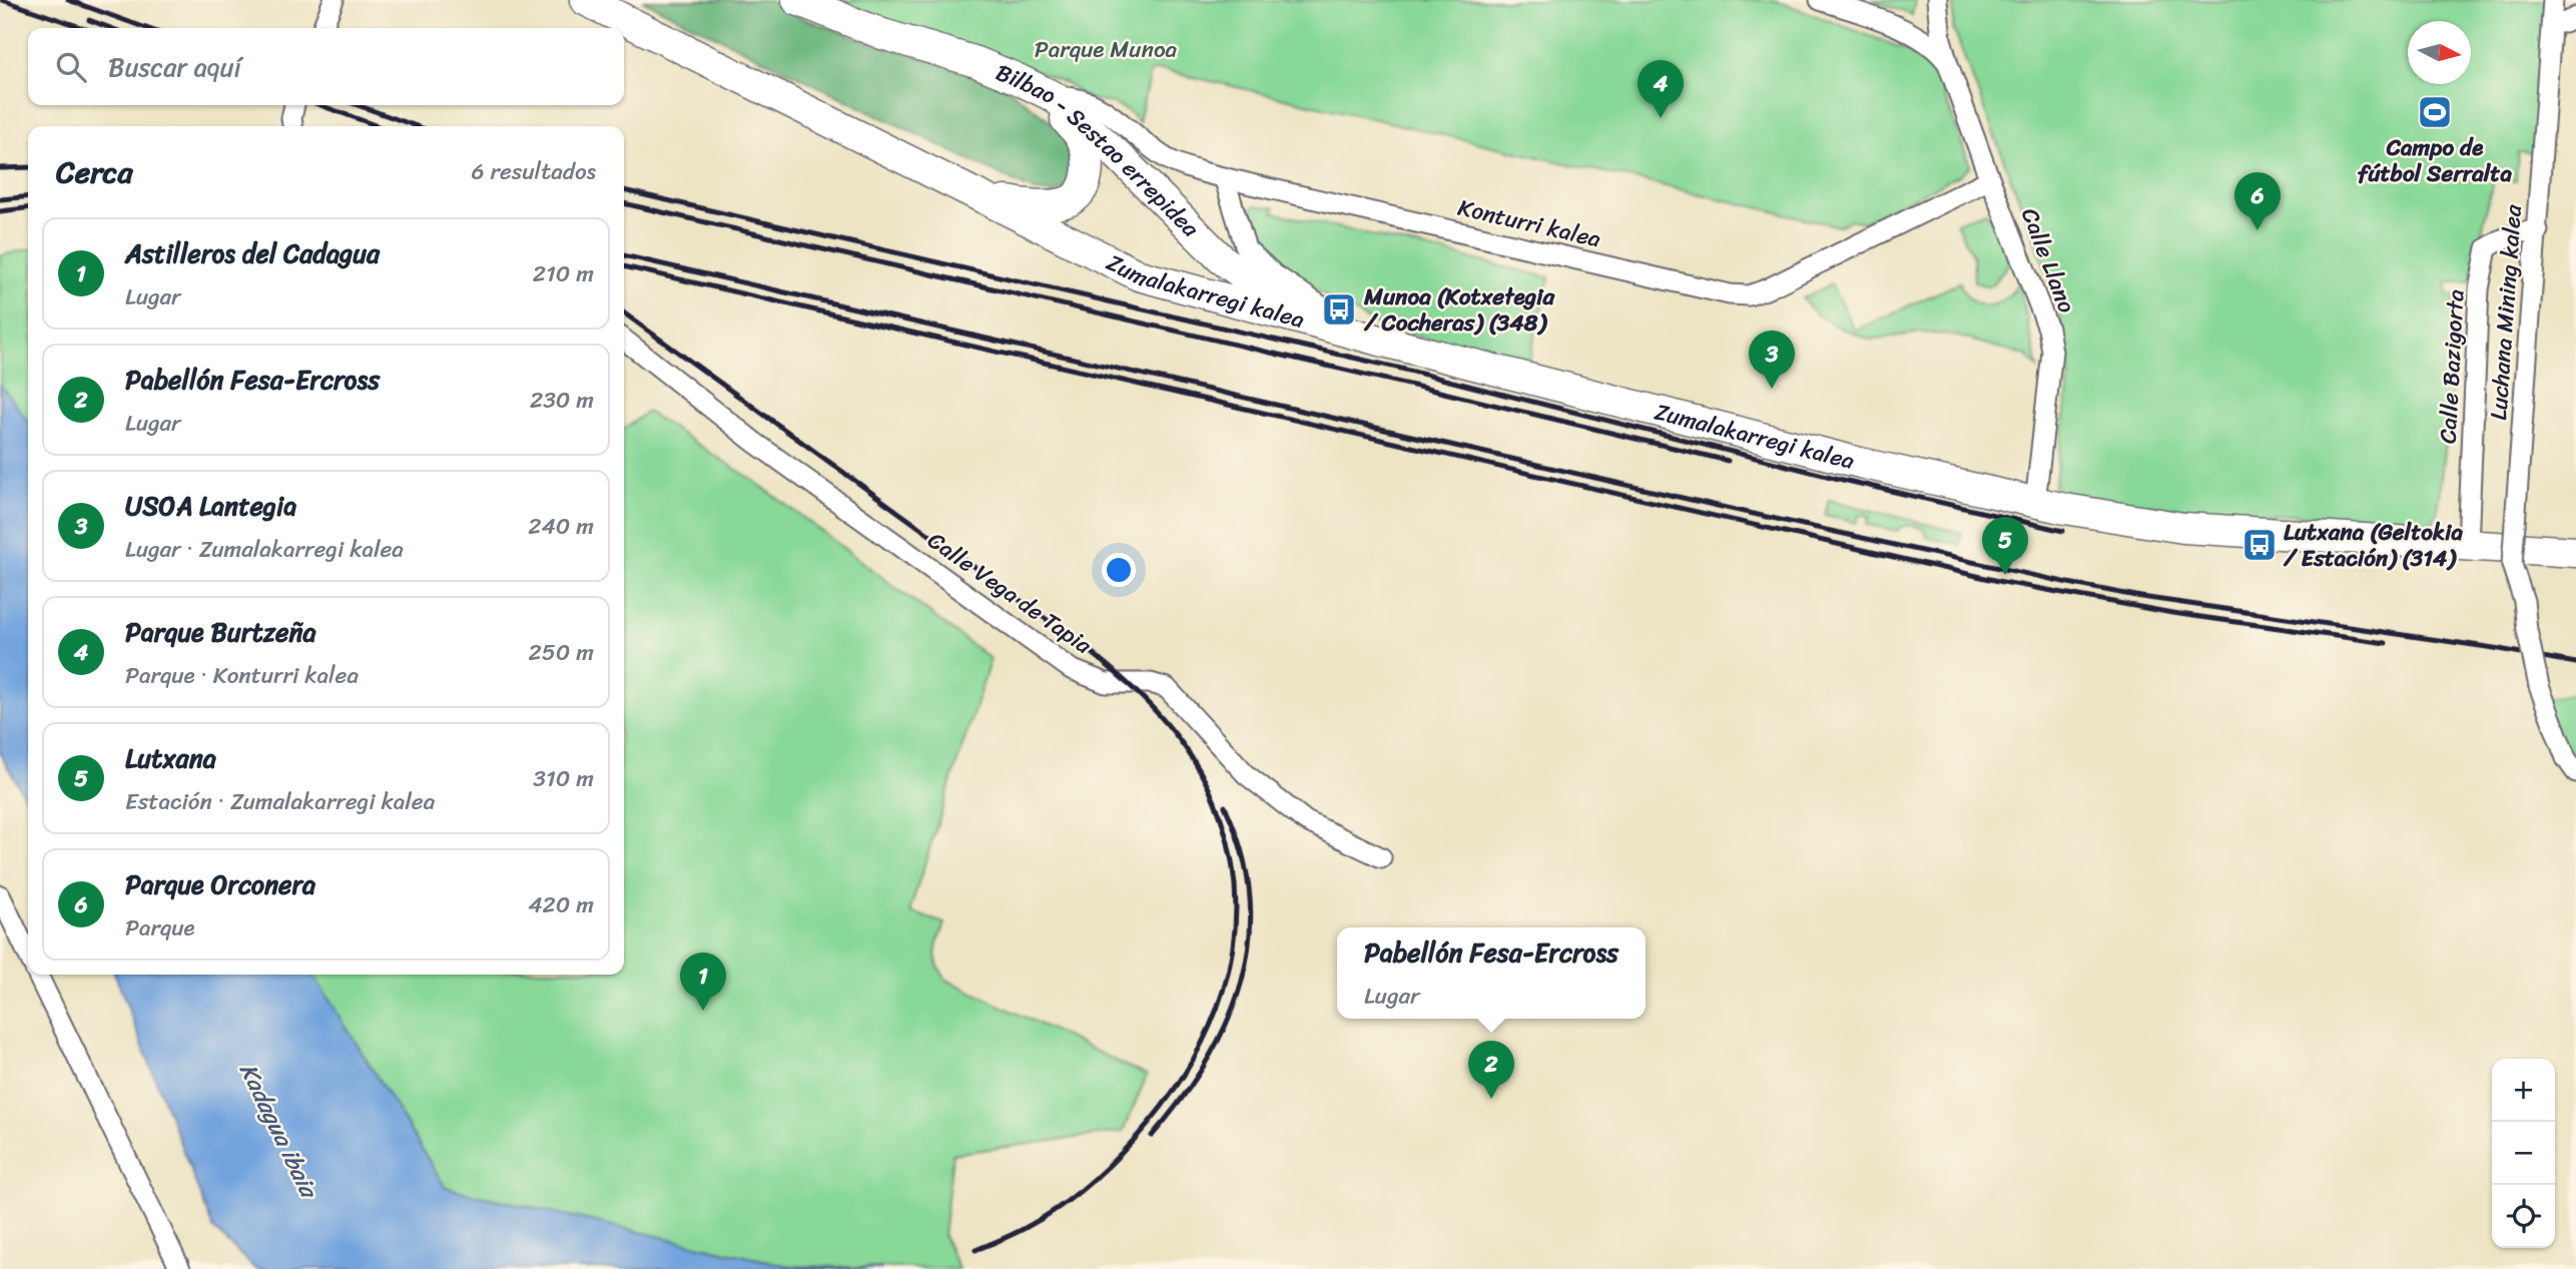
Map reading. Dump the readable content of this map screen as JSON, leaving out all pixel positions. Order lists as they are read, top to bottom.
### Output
{
  "streets": {
    "main road": ["Bilbao - Sestao errepidea", "Zumalakarregi kalea"],
    "street": [
      "Konturri kalea",
      "Calle Llano",
      "Luchana Mining kalea",
      "Calle Bazigorta",
      "Calle Vega de Tapia"
    ]
  },
  "crossings": [
    ["Bilbao - Sestao errepidea", "Konturri kalea"],
    ["Bilbao - Sestao errepidea", "Zumalakarregi kalea"],
    ["Konturri kalea", "Calle Llano"],
    ["Calle Llano", "Zumalakarregi kalea"],
    ["Zumalakarregi kalea", "Calle Bazigorta"],
    ["Luchana Mining kalea", "Calle Bazigorta"]
  ],
  "water": ["Kadagua ibaia"],
  "parks": ["Parque Munoa"],
  "places": {
    "sports": ["Campo de fútbol Serralta"],
    "bus stop": ["Munoa (Kotxetegia / Cocheras) (348)", "Lutxana (Geltokia / Estación) (314)"]
  },
  "north": "right",
  "page": {
    "search": "Buscar aquí",
    "pins": [
      "4",
      "6",
      "3",
      "5",
      "1",
      "2"
    ],
    "heading": ["Cerca", "6 resultados"],
    "list": [
      {
        "mark": "1",
        "name": "Astilleros del Cadagua",
        "note": "Lugar",
        "value": "210 m"
      },
      {
        "mark": "2",
        "name": "Pabellón Fesa-Ercross",
        "note": "Lugar",
        "value": "230 m"
      },
      {
        "mark": "3",
        "name": "USOA Lantegia",
        "note": "Lugar · Zumalakarregi kalea",
        "value": "240 m"
      },
      {
        "mark": "4",
        "name": "Parque Burtzeña",
        "note": "Parque · Konturri kalea",
        "value": "250 m"
      },
      {
        "mark": "5",
        "name": "Lutxana",
        "note": "Estación · Zumalakarregi kalea",
        "value": "310 m"
      },
      {
        "mark": "6",
        "name": "Parque Orconera",
        "note": "Parque",
        "value": "420 m"
      }
    ],
    "popup": ["Pabellón Fesa-Ercross", "Lugar"],
    "map_buttons": ["+", "−"]
  }
}
